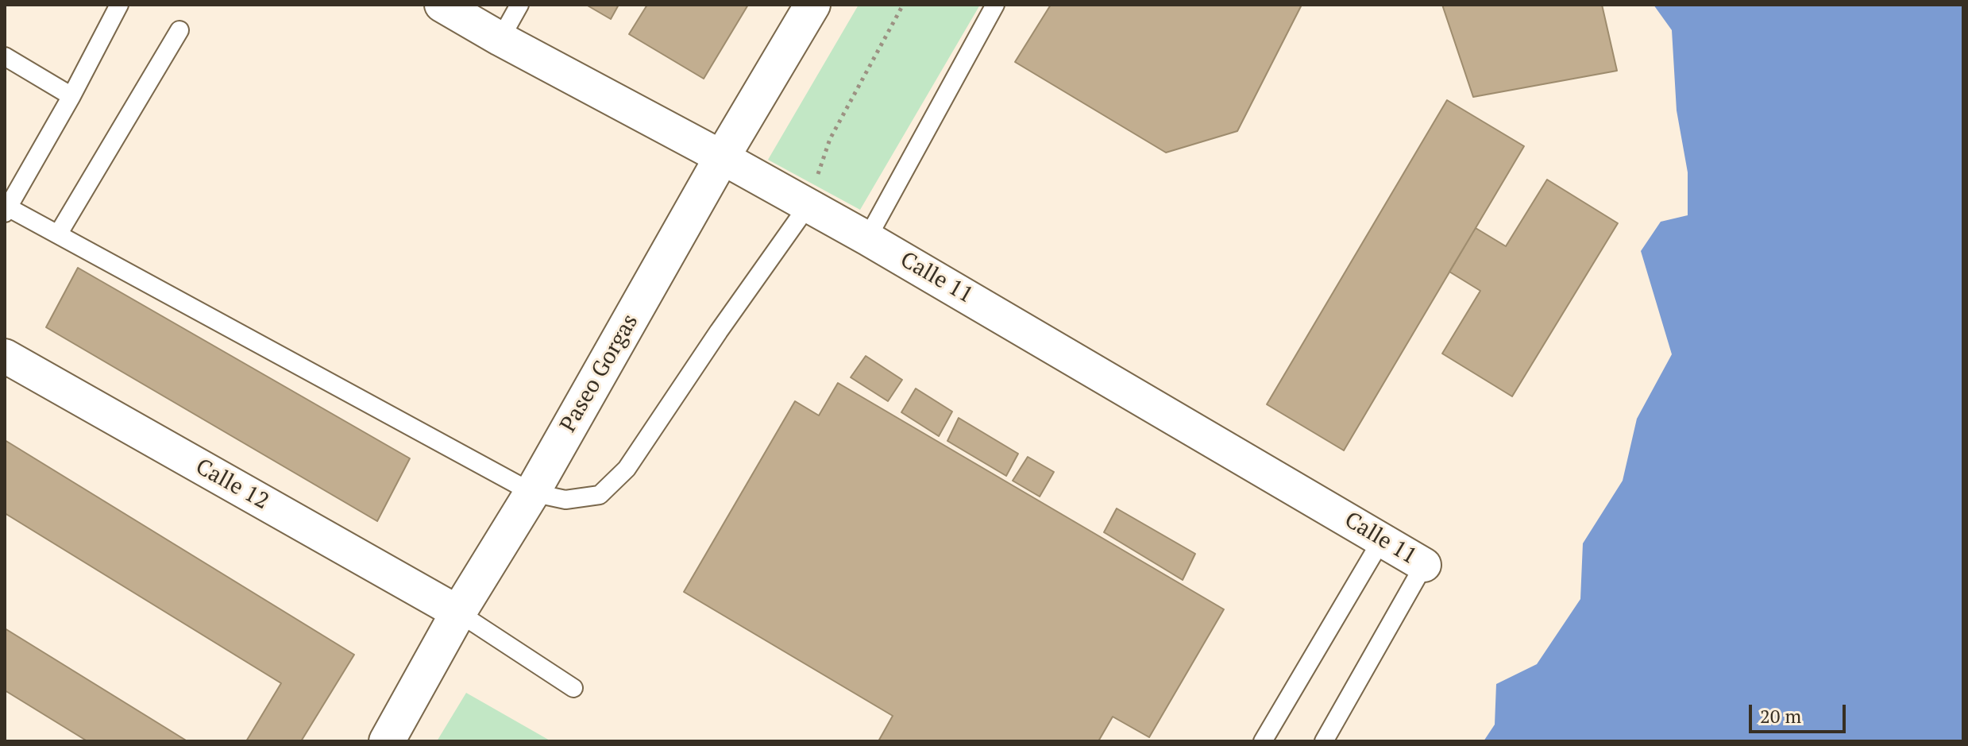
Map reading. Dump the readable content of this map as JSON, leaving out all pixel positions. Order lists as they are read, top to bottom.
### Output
{
  "streets": {
    "street": ["Calle 11", "Paseo Gorgas", "Calle 12"]
  },
  "crossings": [
    ["Calle 11", "Paseo Gorgas"],
    ["Paseo Gorgas", "Calle 12"]
  ],
  "scale_bar": "20 m"
}
